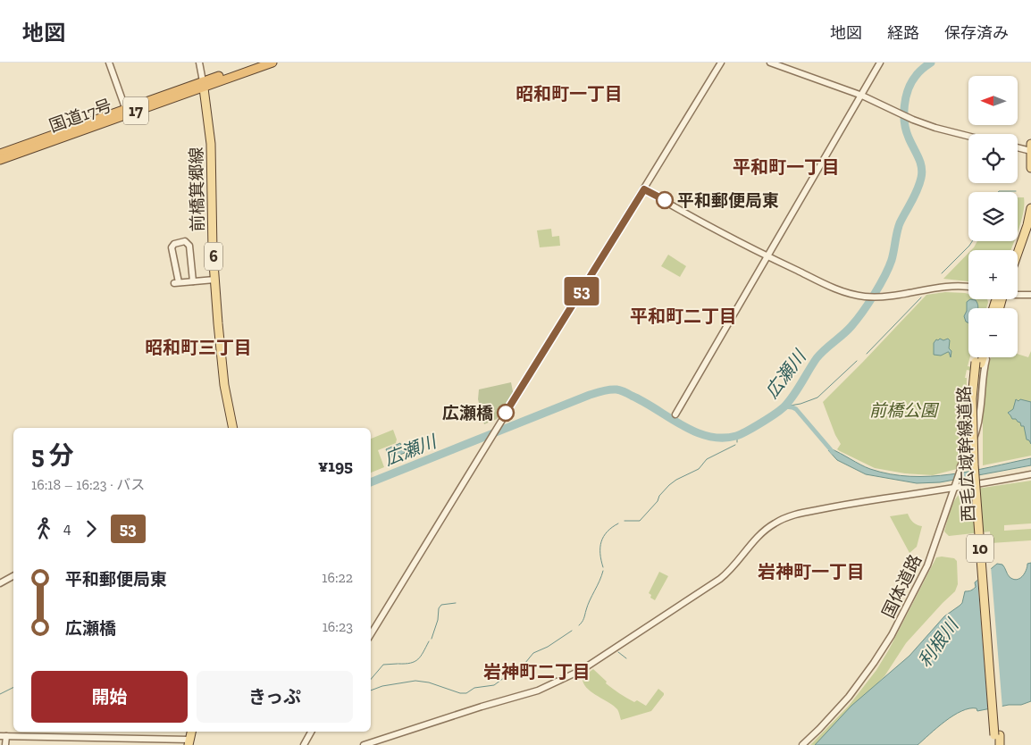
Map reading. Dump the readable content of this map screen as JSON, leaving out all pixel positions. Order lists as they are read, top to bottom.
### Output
{
  "streets": {
    "highway": ["17", "国道17号"],
    "main road": [
      "前橋箕郷線",
      "6",
      "西毛広域幹線道路",
      "10"
    ],
    "street": ["国体道路"]
  },
  "crossings": [
    ["国道17号", "前橋箕郷線"]
  ],
  "districts": [
    "昭和町一丁目",
    "平和町一丁目",
    "平和町二丁目",
    "昭和町三丁目",
    "岩神町一丁目",
    "岩神町二丁目"
  ],
  "water": ["広瀬川", "利根川"],
  "parks": ["前橋公園"],
  "places": ["平和郵便局東", "広瀬橋"],
  "lines": ["bus line 53"],
  "north": "left",
  "page": {
    "header": "地図",
    "nav": ["地図", "経路", "保存済み"],
    "on_map": "53",
    "map_buttons": ["+", "−"],
    "heading": ["5 分", "16:18 – 16:23 · バス", "¥195"],
    "legs": ["4", "53"],
    "list": [
      {
        "name": "平和郵便局東",
        "value": "16:22"
      },
      {
        "name": "広瀬橋",
        "value": "16:23"
      }
    ],
    "buttons": ["開始", "きっぷ"]
  }
}
